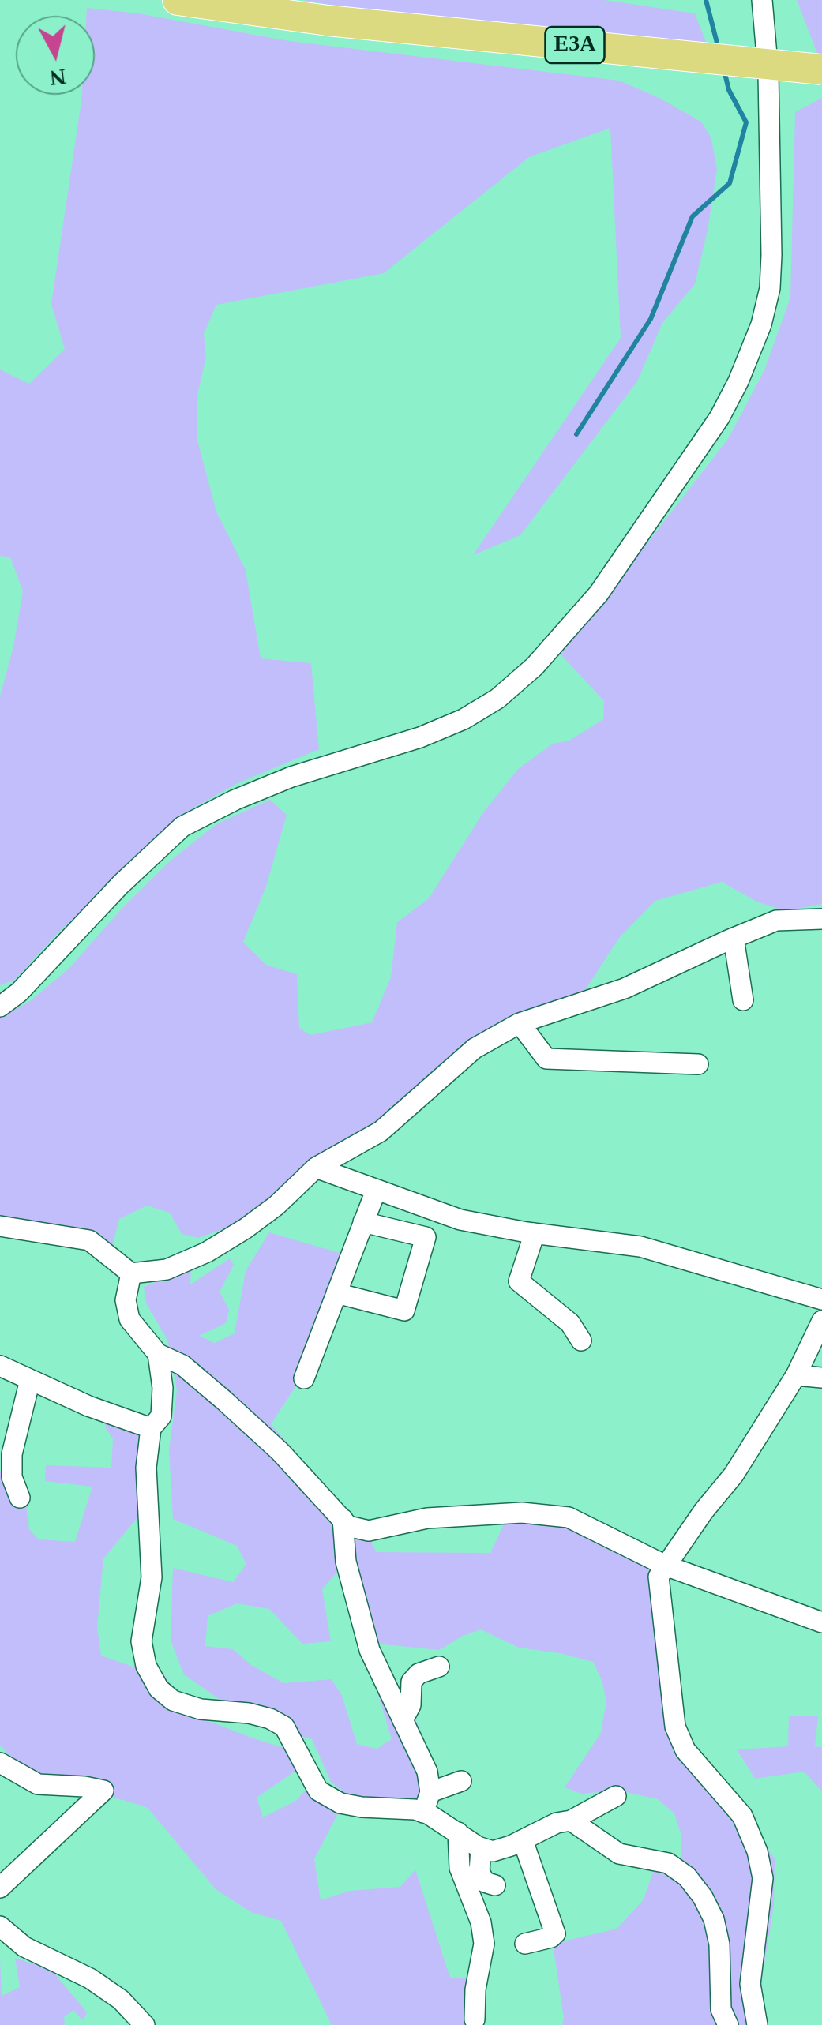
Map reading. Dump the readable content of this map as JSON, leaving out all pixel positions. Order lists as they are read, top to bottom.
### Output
{
  "streets": {
    "highway": ["E3A"]
  },
  "north": "bottom"
}
